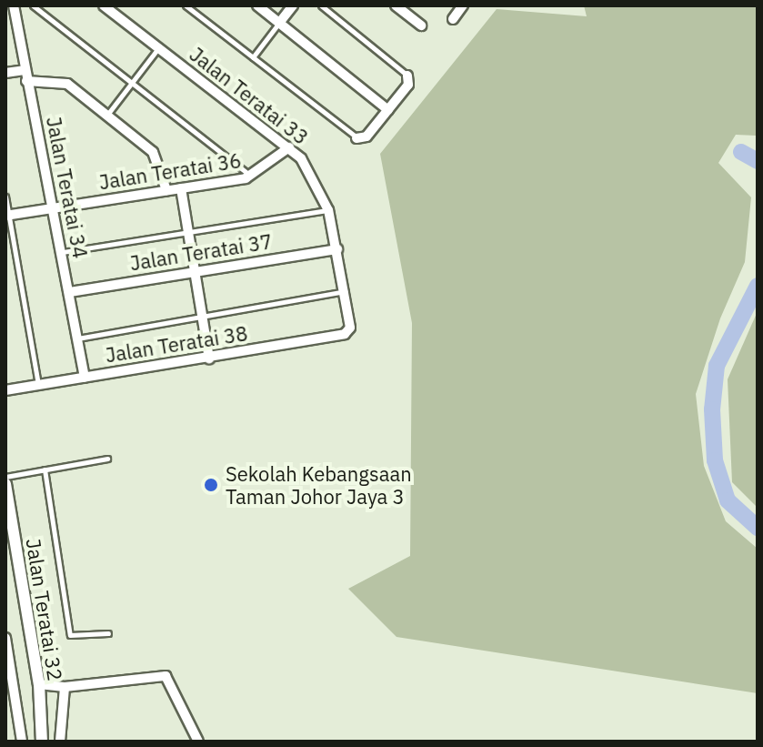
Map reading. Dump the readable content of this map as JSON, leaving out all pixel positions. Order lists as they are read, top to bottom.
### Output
{
  "streets": {
    "street": [
      "Jalan Teratai 33",
      "Jalan Teratai 36",
      "Jalan Teratai 34",
      "Jalan Teratai 37",
      "Jalan Teratai 38",
      "Jalan Teratai 32"
    ]
  },
  "crossings": [
    ["Jalan Teratai 33", "Jalan Teratai 36"],
    ["Jalan Teratai 33", "Jalan Teratai 37"],
    ["Jalan Teratai 33", "Jalan Teratai 38"],
    ["Jalan Teratai 36", "Jalan Teratai 34"],
    ["Jalan Teratai 34", "Jalan Teratai 37"],
    ["Jalan Teratai 34", "Jalan Teratai 38"]
  ],
  "places": ["Sekolah Kebangsaan Taman Johor Jaya 3"]
}
